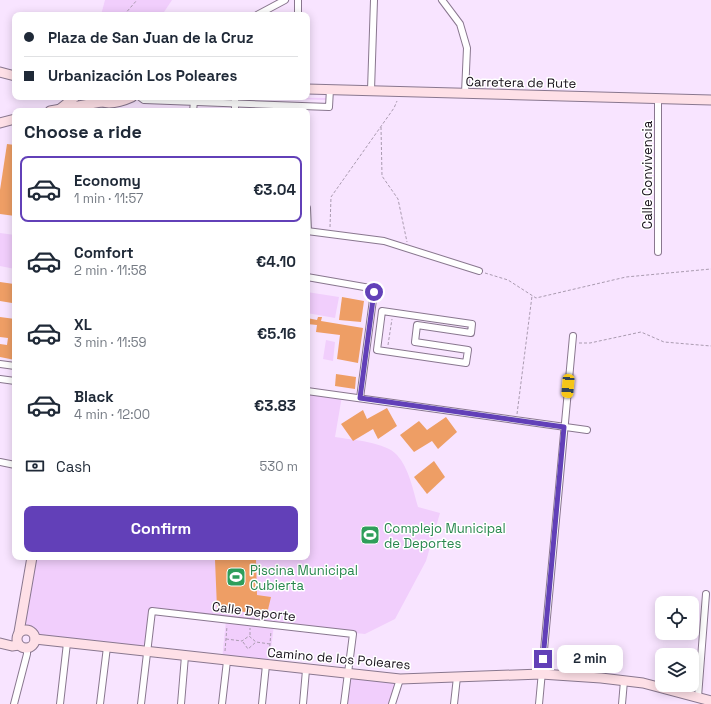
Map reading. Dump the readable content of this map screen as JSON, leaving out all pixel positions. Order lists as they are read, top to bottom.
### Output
{
  "streets": {
    "street": [
      "Carretera de Rute",
      "Calle Convivencia",
      "Calle Deporte",
      "Camino de los Poleares"
    ]
  },
  "crossings": [
    ["Carretera de Rute", "Calle Convivencia"],
    ["Calle Deporte", "Camino de los Poleares"]
  ],
  "places": {
    "sports": ["Complejo Municipal de Deportes", "Piscina Municipal Cubierta"]
  },
  "page": {
    "banner": ["Plaza de San Juan de la Cruz", "Urbanización Los Poleares"],
    "heading": "Choose a ride",
    "list": [
      {
        "name": "Economy",
        "note": "1 min · 11:57",
        "value": "€3.04"
      },
      {
        "name": "Comfort",
        "note": "2 min · 11:58",
        "value": "€4.10"
      },
      {
        "name": "XL",
        "note": "3 min · 11:59",
        "value": "€5.16"
      },
      {
        "name": "Black",
        "note": "4 min · 12:00",
        "value": "€3.83"
      }
    ],
    "pay": ["Cash", "530 m"],
    "buttons": "Confirm",
    "bubble": "2 min"
  }
}
